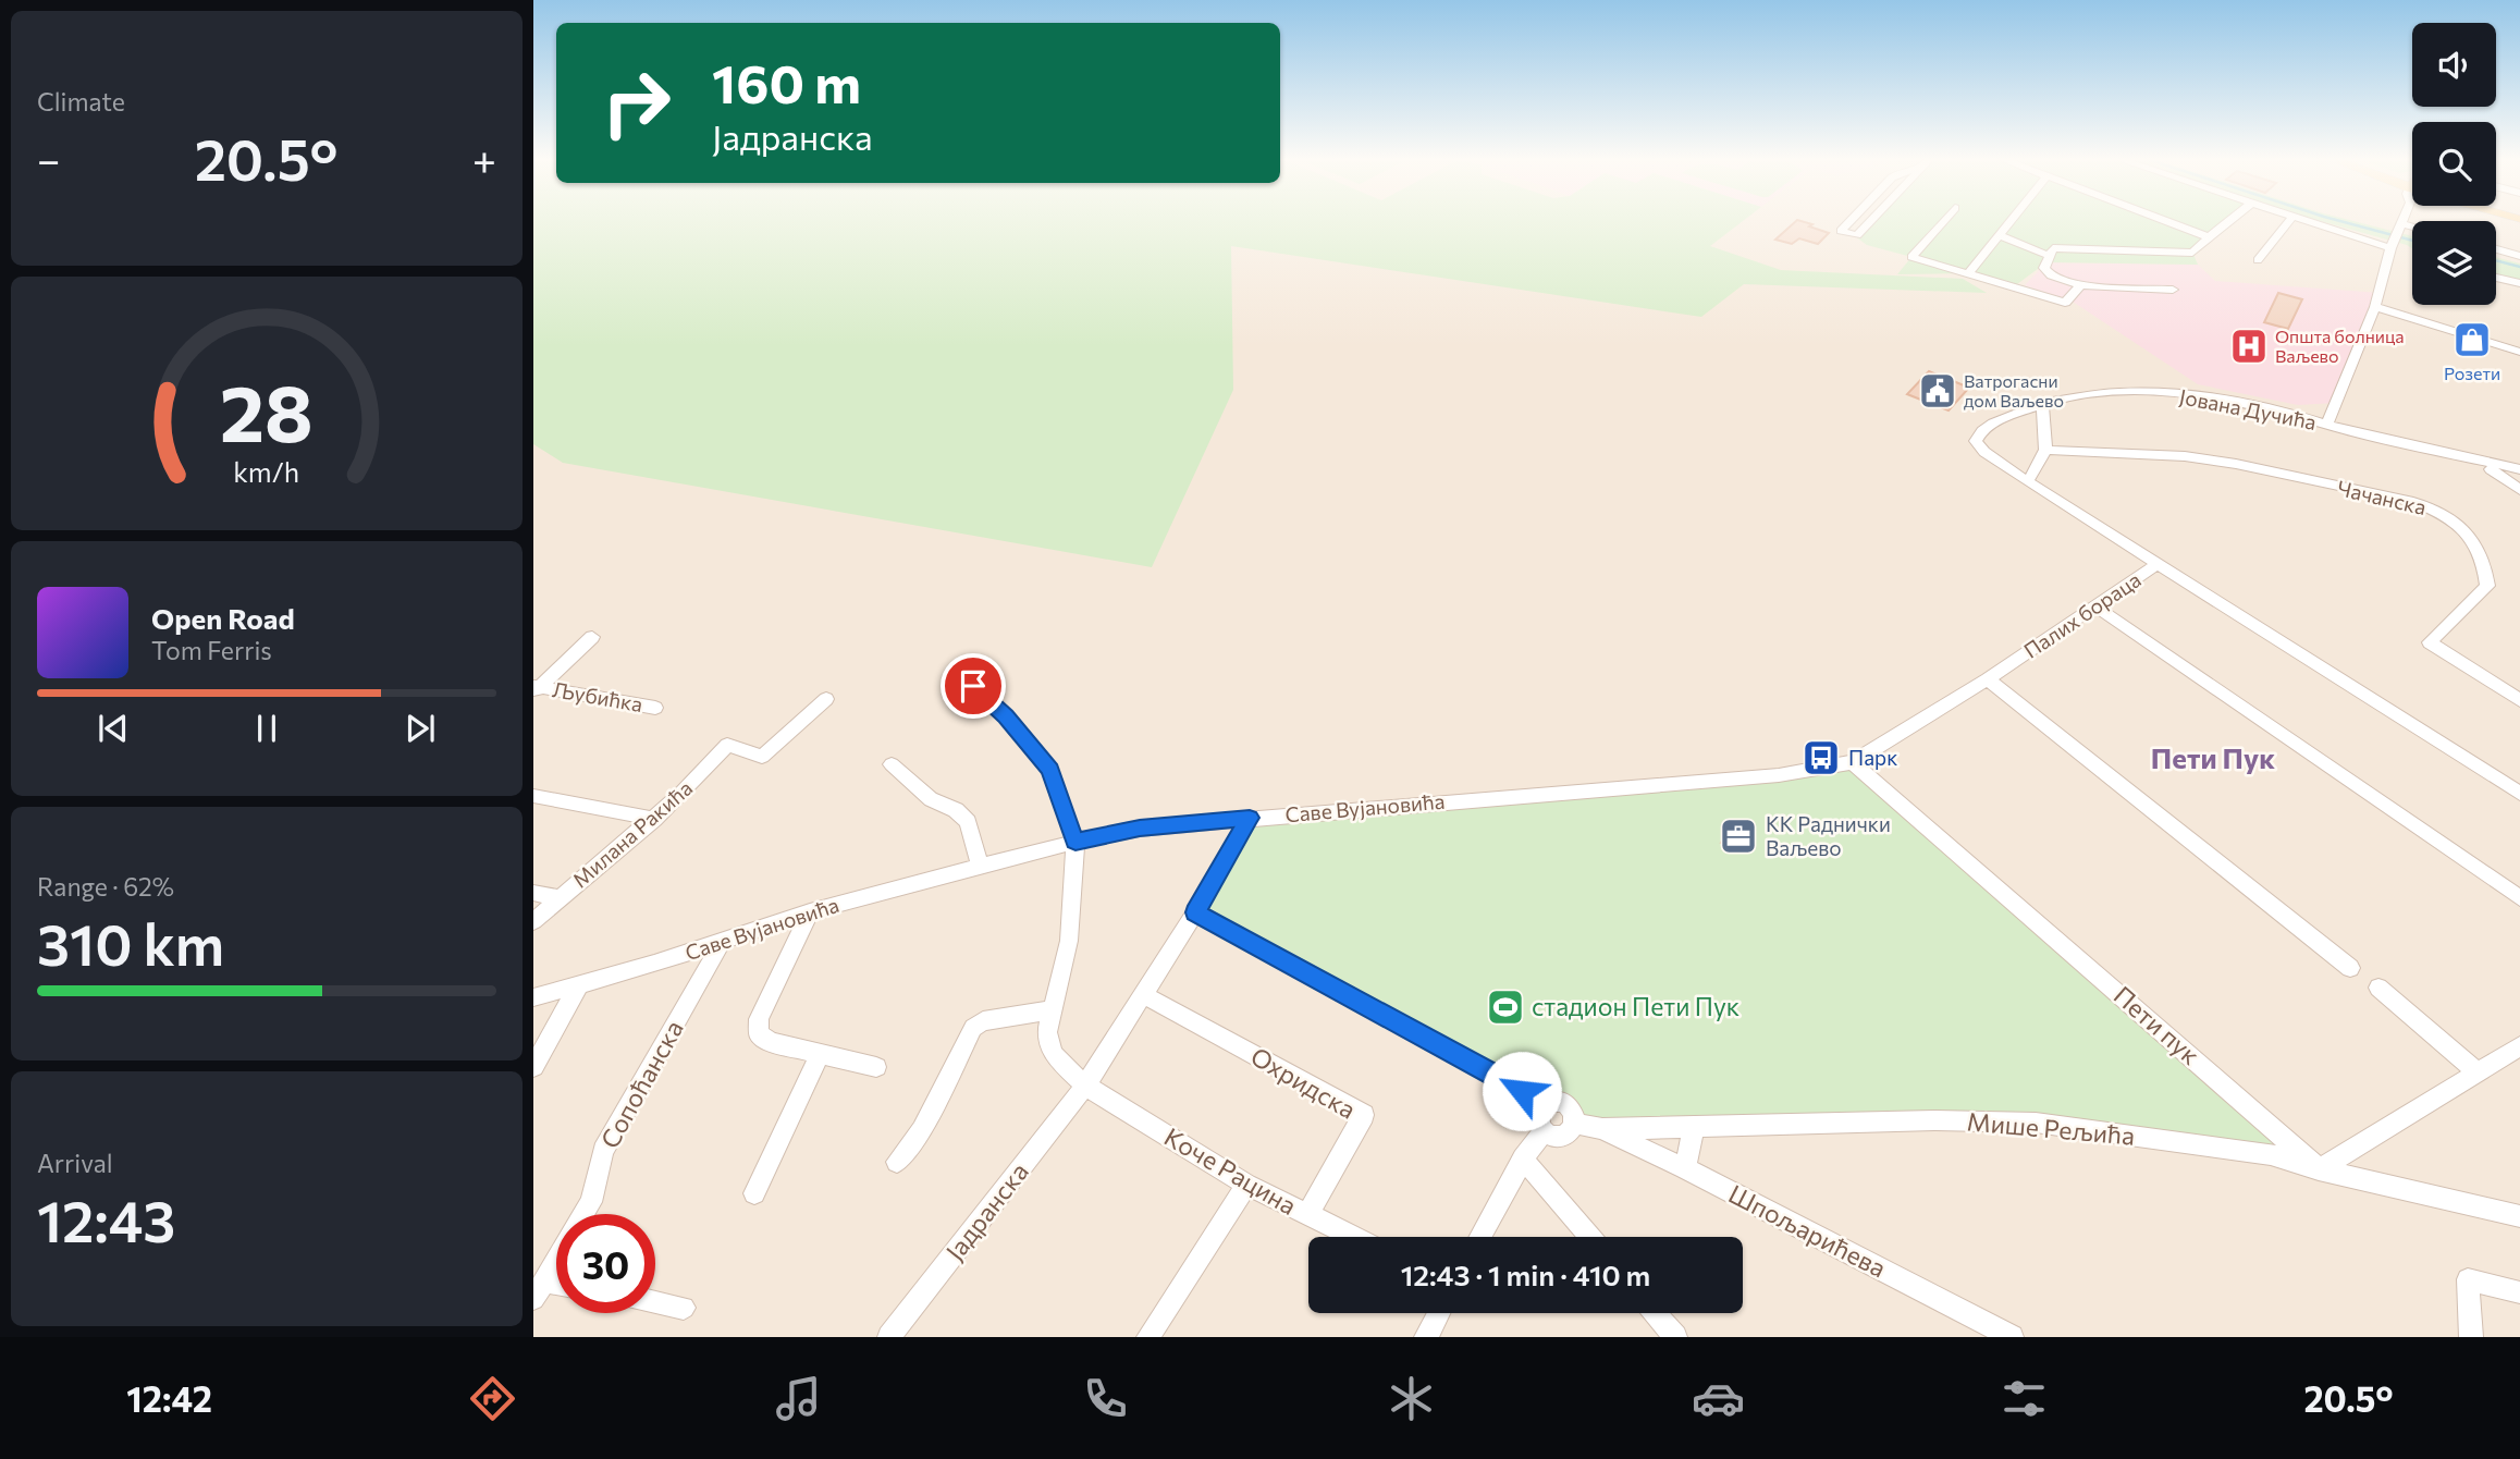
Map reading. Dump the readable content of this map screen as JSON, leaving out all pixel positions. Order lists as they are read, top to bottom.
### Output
{
  "streets": {
    "street": [
      "Јована Дучића",
      "Чачанска",
      "Палих бораца",
      "Љубићка",
      "Саве Вујановића",
      "Милана Ракића",
      "Пети пук",
      "Охридска",
      "Сопоћанска",
      "Мише Рељића",
      "Коче Рацина",
      "Јадранска",
      "Шпољарићева"
    ]
  },
  "crossings": [
    ["Јована Дучића", "Палих бораца"],
    ["Палих бораца", "Саве Вујановића"],
    ["Палих бораца", "Пети пук"],
    ["Саве Вујановића", "Пети пук"],
    ["Саве Вујановића", "Сопоћанска"],
    ["Саве Вујановића", "Јадранска"],
    ["Пети пук", "Мише Рељића"],
    ["Охридска", "Коче Рацина"],
    ["Охридска", "Јадранска"],
    ["Мише Рељића", "Шпољарићева"],
    ["Коче Рацина", "Јадранска"]
  ],
  "districts": ["Пети Пук"],
  "places": {
    "shop": ["Розети"],
    "hospital": ["Општа болница Ваљево"],
    "public building": ["Ватрогасни дом Ваљево"],
    "bus stop": ["Парк"],
    "office": ["КК Раднички Ваљево"],
    "sports": ["стадион Пети Пук"]
  },
  "page": {
    "tile": [
      "Climate",
      ["Range · 62%", "310 km"],
      ["Arrival", "12:43"]
    ],
    "turn": ["160 m", "Јадранска"],
    "heat": ["−", "20.5°", "+"],
    "song": ["Open Road", "Tom Ferris"],
    "limit": "30",
    "trip": "12:43 · 1 min · 410 m",
    "tabs": ["12:42", "20.5°"],
    "gauge": ["28", "km/h"]
  }
}
